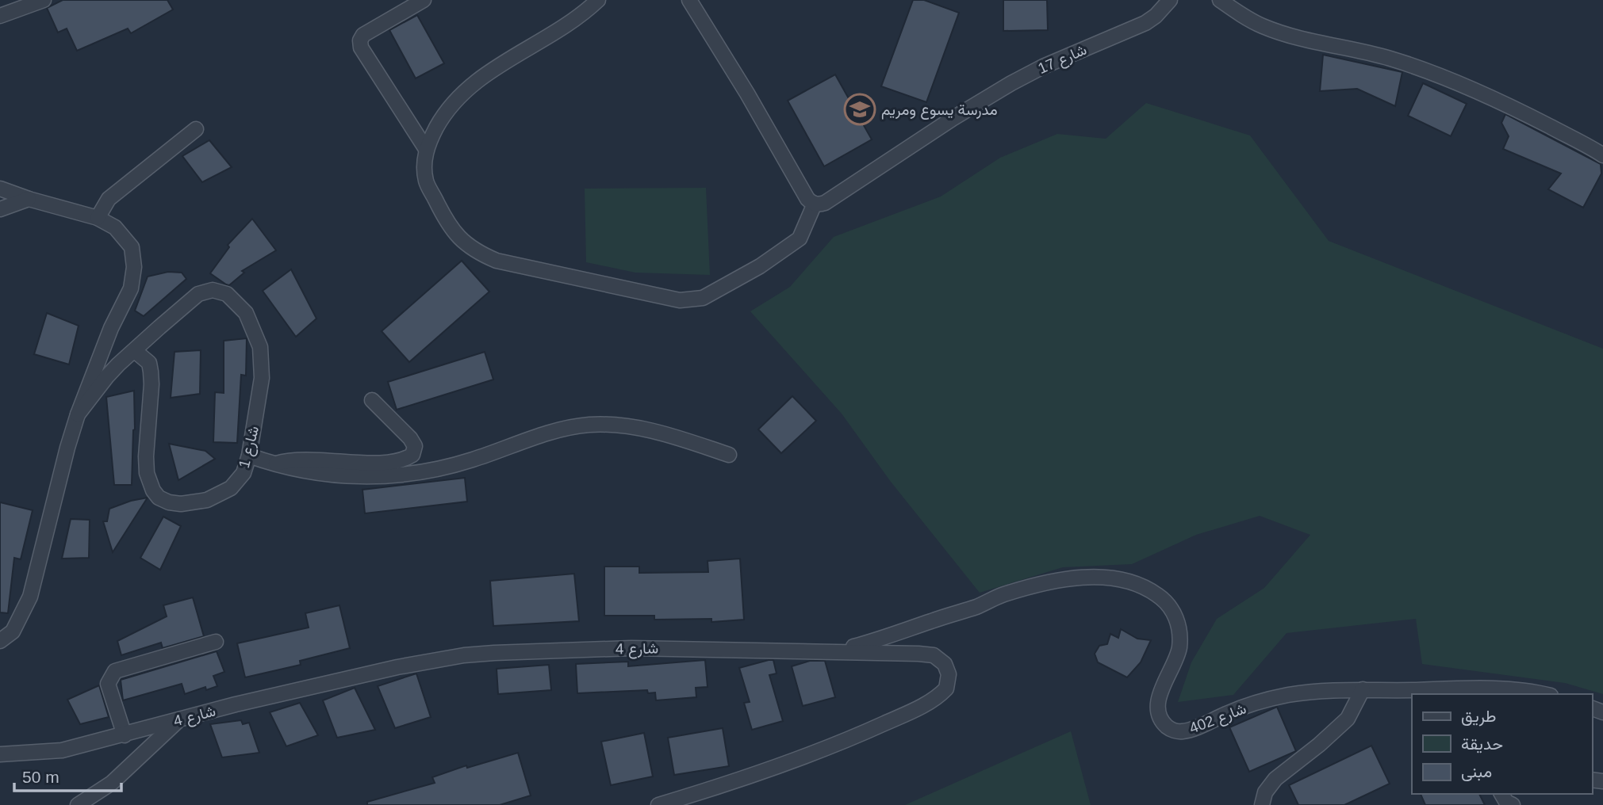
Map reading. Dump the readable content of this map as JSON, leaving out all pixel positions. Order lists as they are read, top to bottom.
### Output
{
  "streets": {
    "street": [
      "شارع 17",
      "شارع 1",
      "شارع 4",
      "شارع 402"
    ]
  },
  "crossings": [
    ["شارع 4", "شارع 402"]
  ],
  "places": {
    "school or university": ["مدرسة يسوع ومريم"]
  },
  "legend": ["طريق", "حديقة", "مبنى"],
  "scale_bar": "50 m"
}
